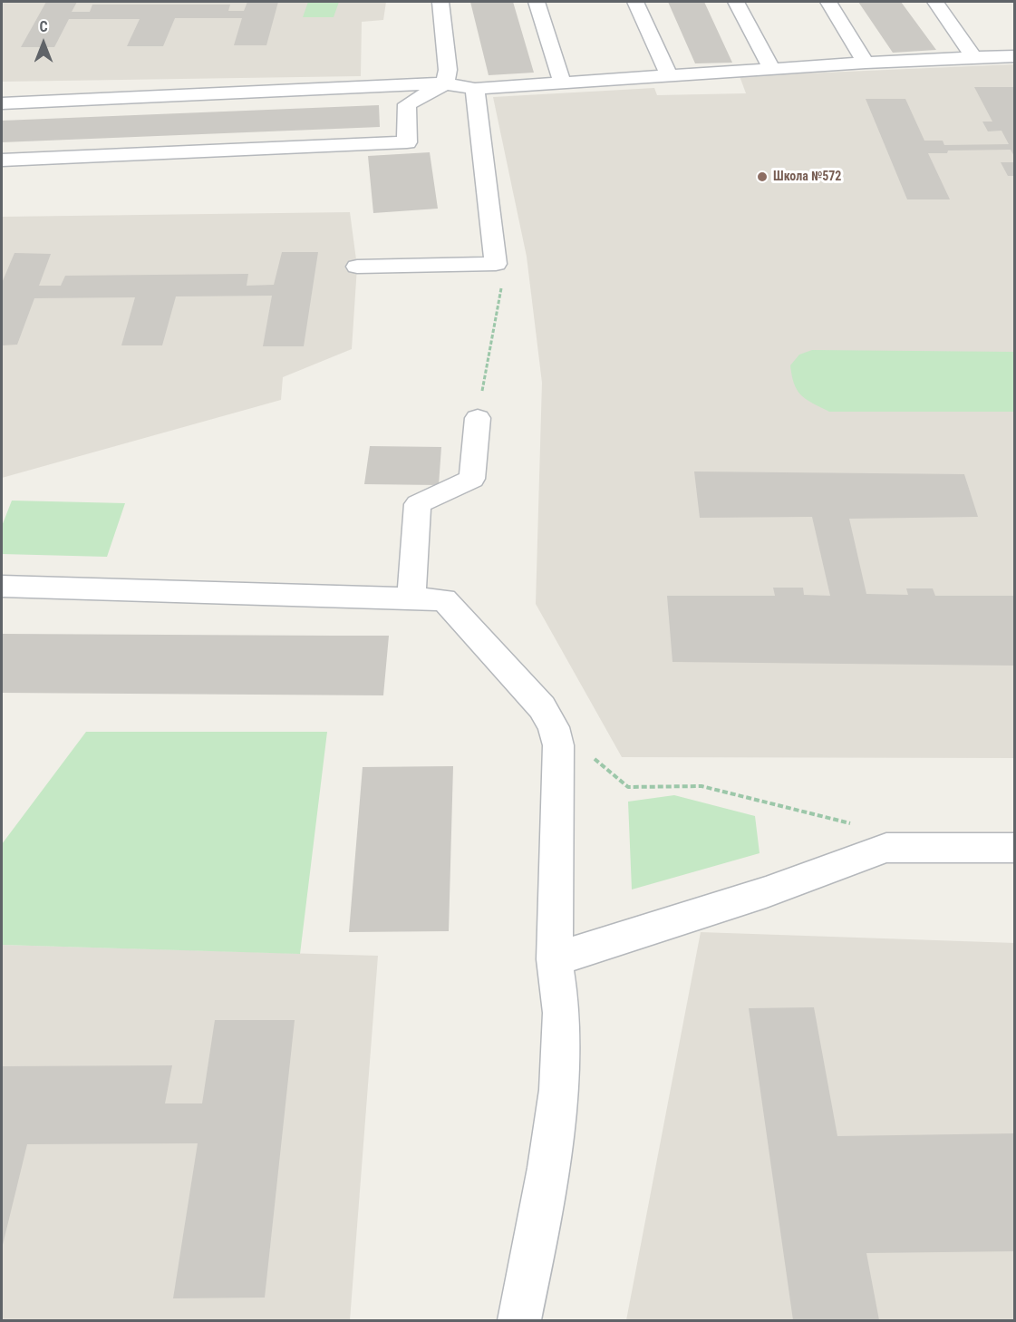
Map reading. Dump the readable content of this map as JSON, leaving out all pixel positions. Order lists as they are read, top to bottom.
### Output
{
  "places": ["Школа №572"],
  "north": "top"
}
